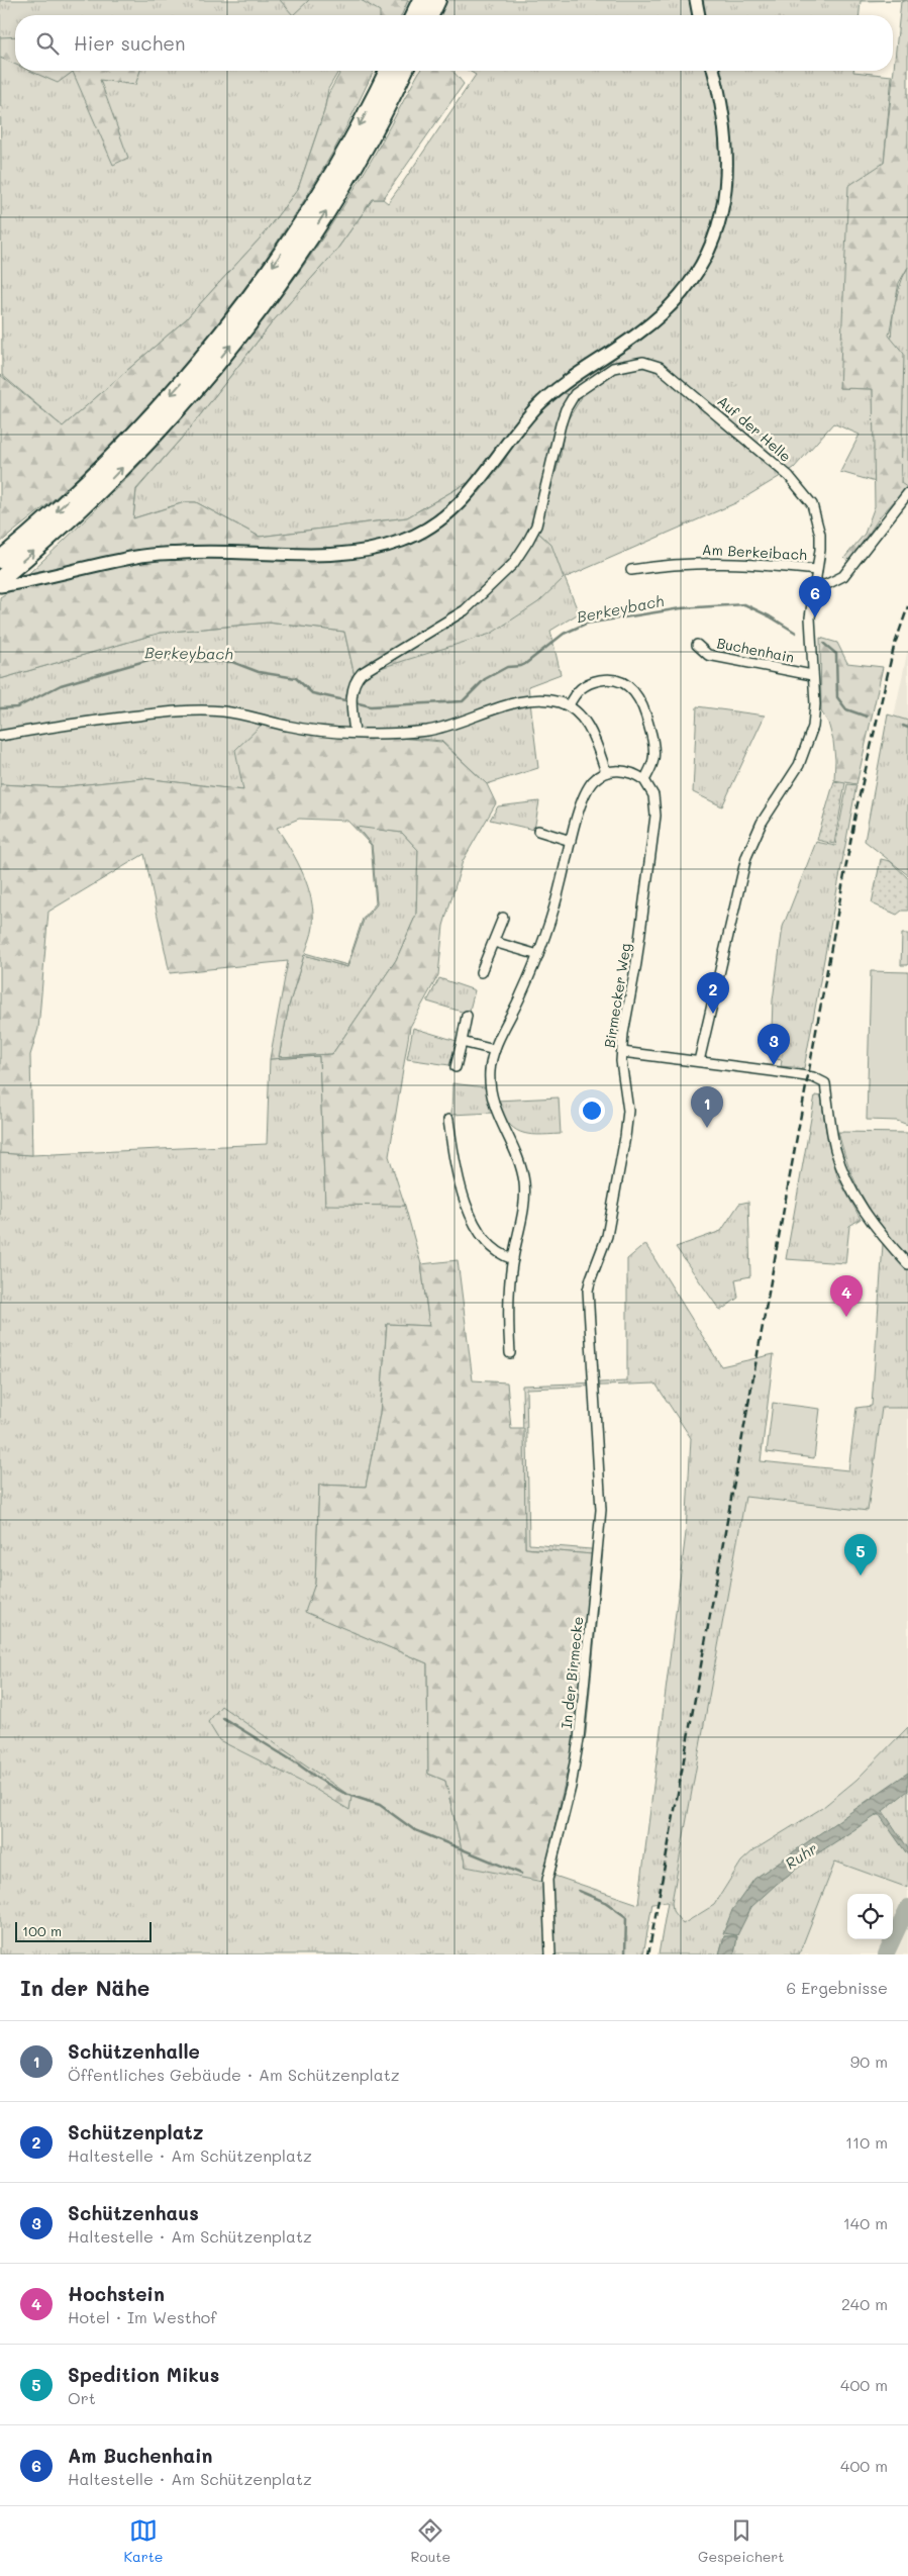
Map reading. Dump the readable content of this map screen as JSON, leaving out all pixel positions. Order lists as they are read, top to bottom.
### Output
{
  "streets": {
    "street": [
      "Auf der Helle",
      "Am Berkeibach",
      "Buchenhain",
      "Birmecker Weg",
      "In der Birmecke"
    ]
  },
  "crossings": [
    ["Auf der Helle", "Am Berkeibach"],
    ["Auf der Helle", "Buchenhain"],
    ["Birmecker Weg", "In der Birmecke"]
  ],
  "water": ["Berkeybach", "Ruhr"],
  "scale_bar": "100 m",
  "page": {
    "search": "Hier suchen",
    "pins": [
      "6",
      "2",
      "3",
      "1",
      "4",
      "5"
    ],
    "scale": "100 m",
    "heading": ["In der Nähe", "6 Ergebnisse"],
    "list": [
      {
        "mark": "1",
        "name": "Schützenhalle",
        "note": "Öffentliches Gebäude · Am Schützenplatz",
        "value": "90 m"
      },
      {
        "mark": "2",
        "name": "Schützenplatz",
        "note": "Haltestelle · Am Schützenplatz",
        "value": "110 m"
      },
      {
        "mark": "3",
        "name": "Schützenhaus",
        "note": "Haltestelle · Am Schützenplatz",
        "value": "140 m"
      },
      {
        "mark": "4",
        "name": "Hochstein",
        "note": "Hotel · Im Westhof",
        "value": "240 m"
      },
      {
        "mark": "5",
        "name": "Spedition Mikus",
        "note": "Ort",
        "value": "400 m"
      },
      {
        "mark": "6",
        "name": "Am Buchenhain",
        "note": "Haltestelle · Am Schützenplatz",
        "value": "400 m"
      }
    ],
    "nav": ["Karte", "Route", "Gespeichert"]
  }
}
